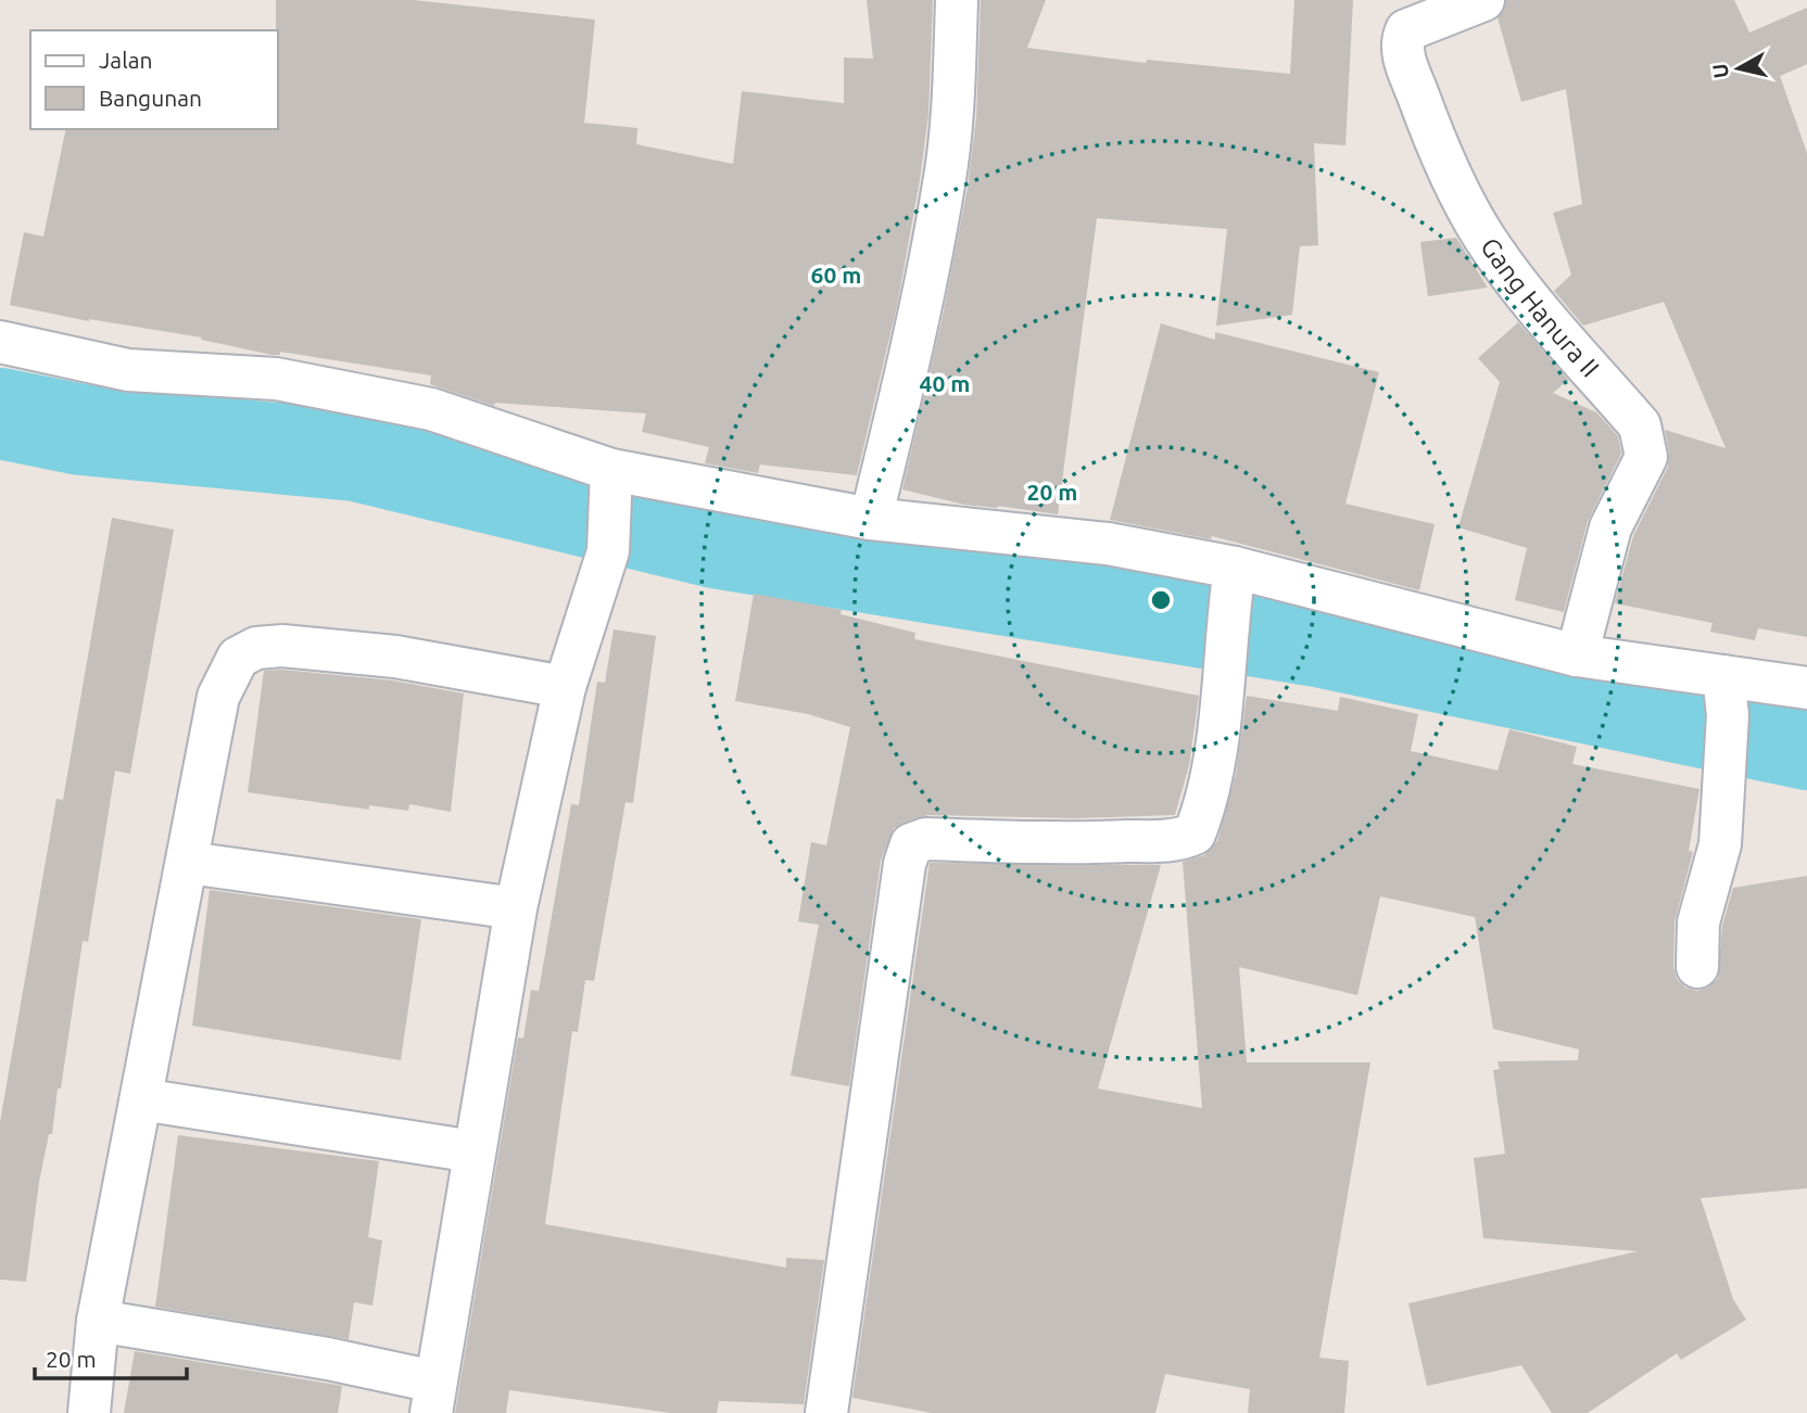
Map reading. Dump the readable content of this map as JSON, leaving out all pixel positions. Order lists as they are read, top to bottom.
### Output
{
  "streets": {
    "street": ["Gang Hanura II"]
  },
  "legend": ["Jalan", "Bangunan"],
  "scale_bar": "20 m",
  "north": "left",
  "rings": ["60 m", "40 m", "20 m"]
}
